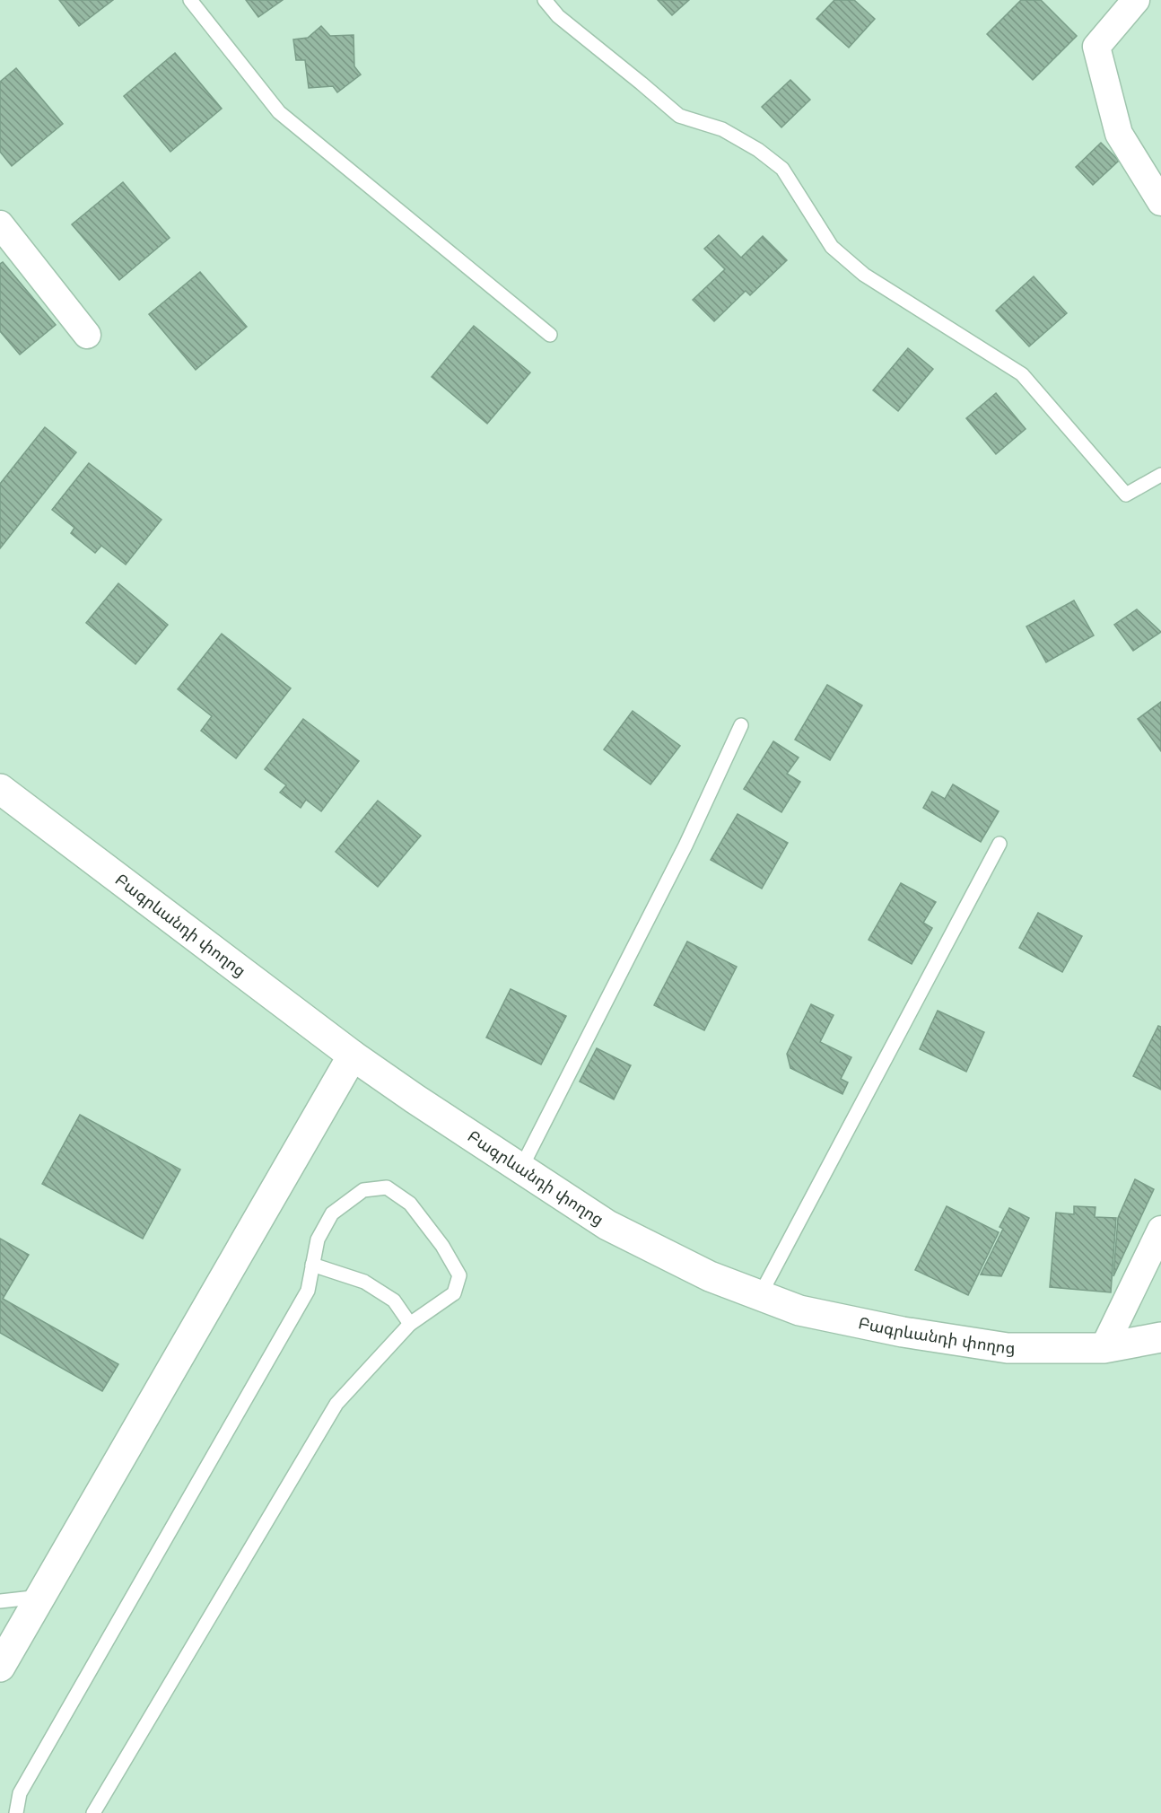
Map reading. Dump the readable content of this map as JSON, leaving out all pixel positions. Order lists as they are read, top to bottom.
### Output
{
  "streets": {
    "main road": ["Բագրևանդի փողոց"]
  }
}
